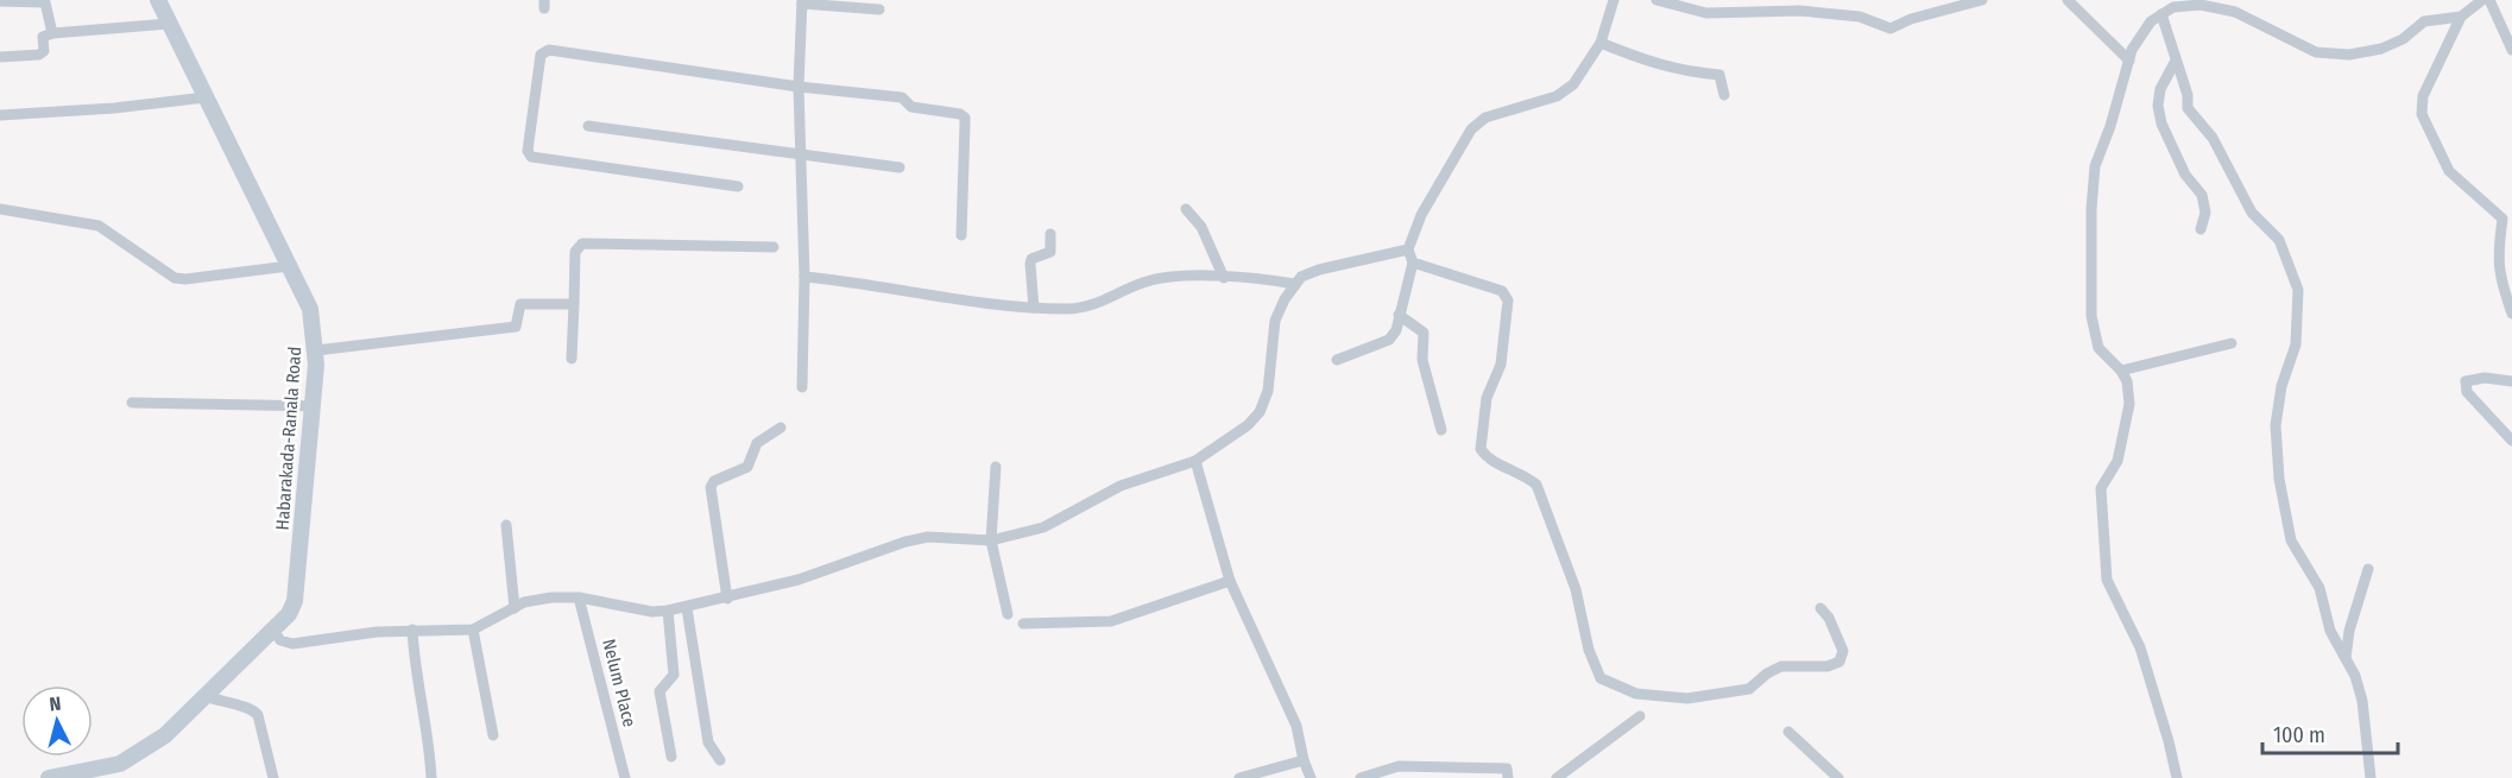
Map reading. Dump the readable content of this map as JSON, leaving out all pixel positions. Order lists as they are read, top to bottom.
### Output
{
  "streets": {
    "main road": ["Habarakada-Ranala Road"],
    "street": ["Nelum Place"]
  },
  "scale_bar": "100 m",
  "north": "top"
}
